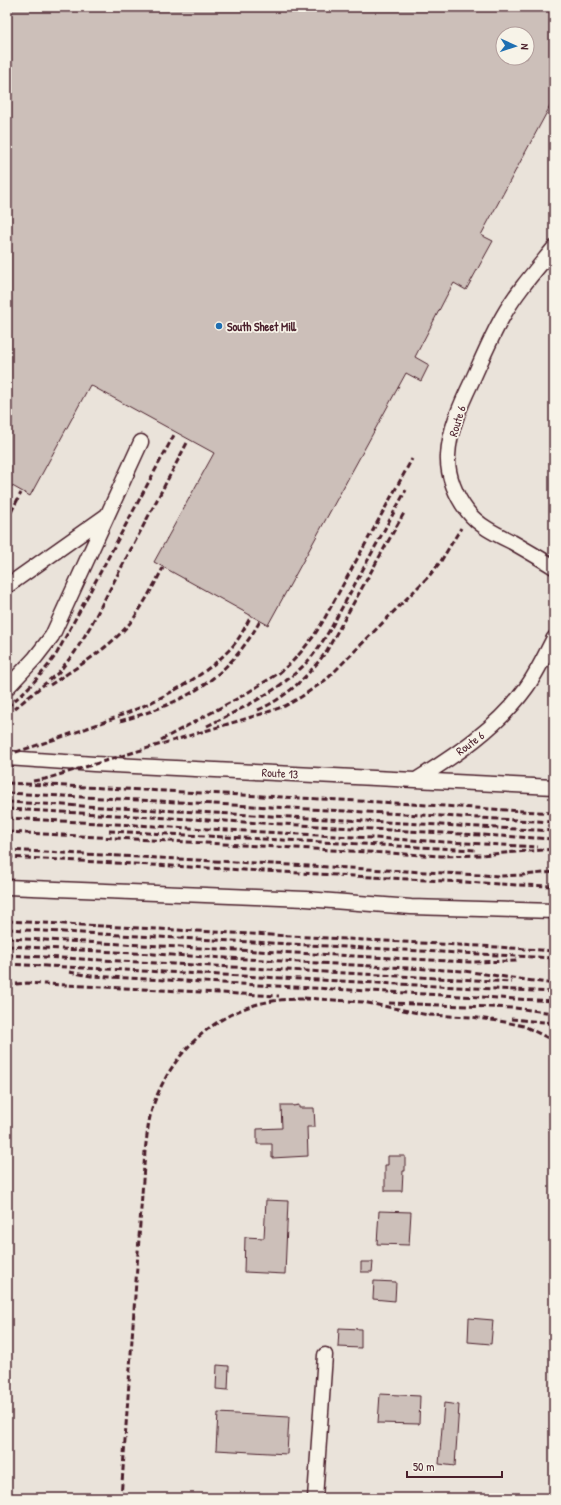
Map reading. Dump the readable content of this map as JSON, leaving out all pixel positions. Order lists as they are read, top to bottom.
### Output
{
  "streets": {
    "street": ["Route 6", "Route 13"]
  },
  "crossings": [
    ["Route 6", "Route 13"]
  ],
  "places": ["South Sheet Mill"],
  "scale_bar": "50 m",
  "north": "right"
}
